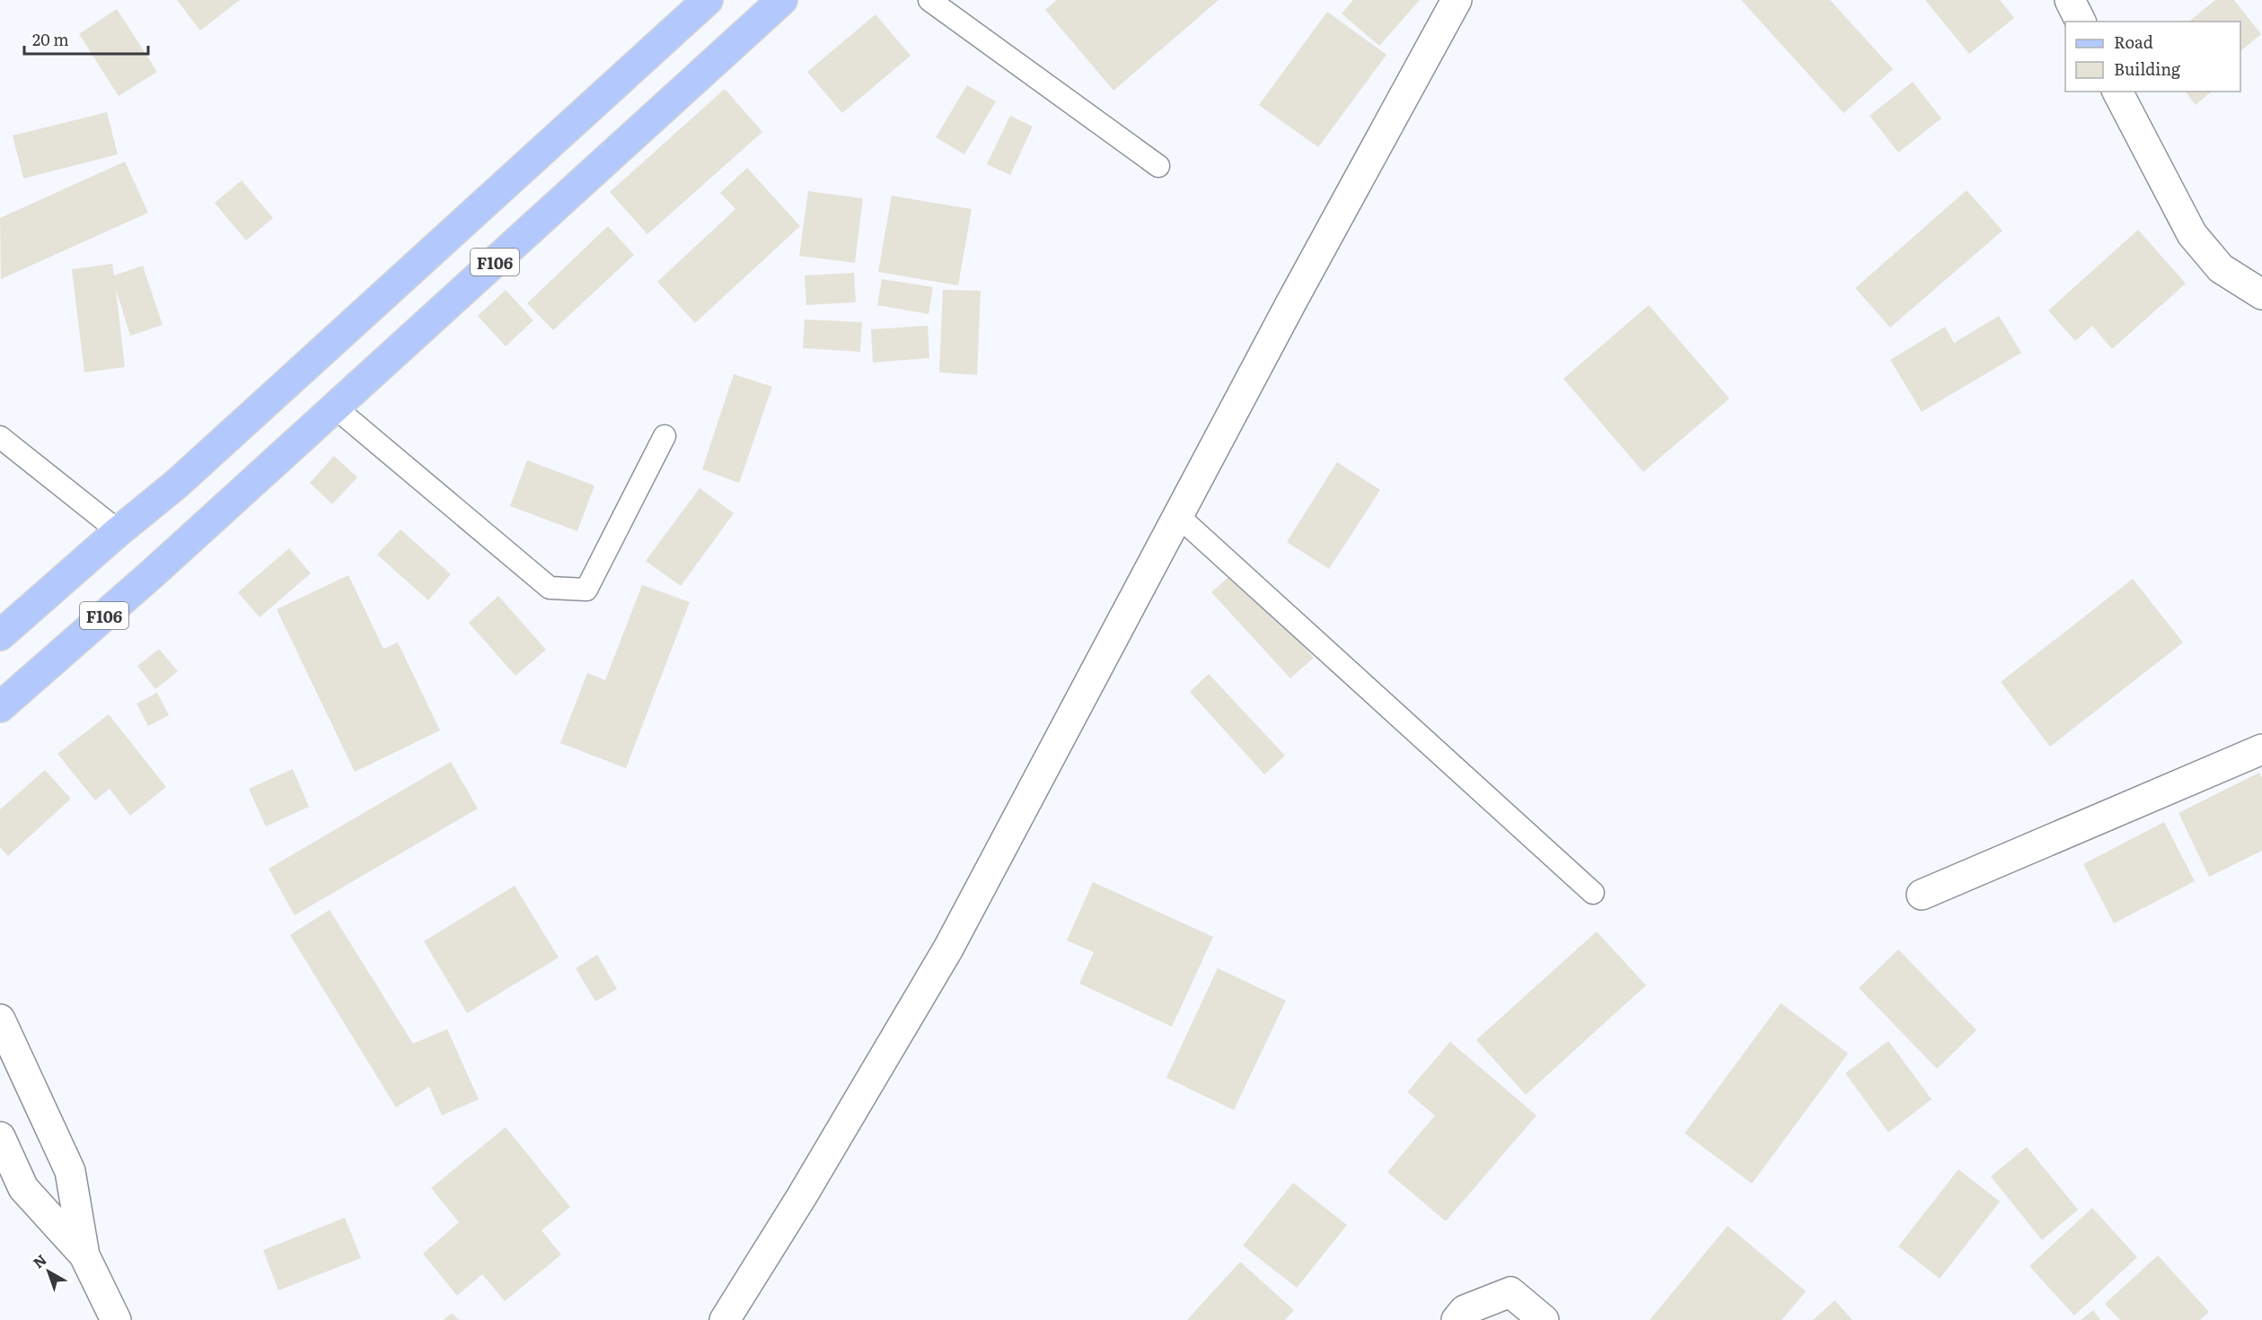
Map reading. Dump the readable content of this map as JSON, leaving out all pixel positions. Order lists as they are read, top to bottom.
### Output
{
  "streets": {
    "main road": ["F106"]
  },
  "legend": ["Road", "Building"],
  "scale_bar": "20 m",
  "north": "top left"
}
